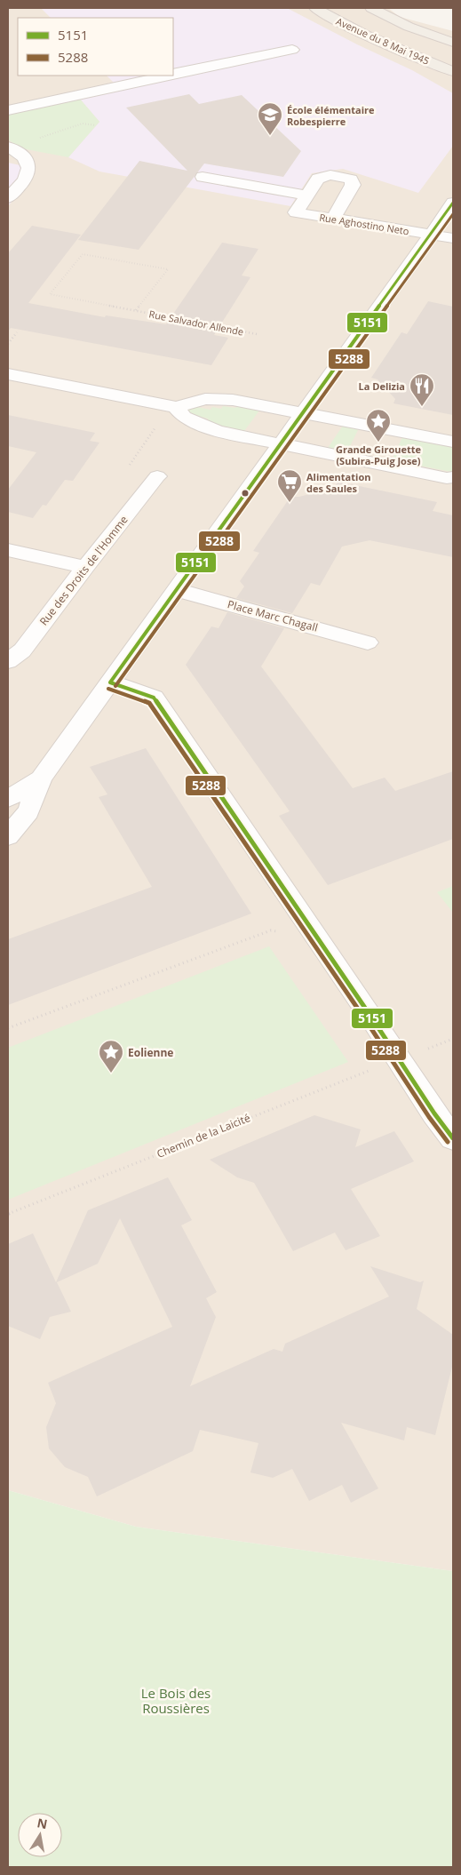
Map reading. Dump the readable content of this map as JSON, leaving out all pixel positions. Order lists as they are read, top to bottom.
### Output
{
  "streets": {
    "main road": ["Avenue du 8 Mai 1945"],
    "street": ["Rue Aghostino Neto", "Rue des Droits de l'Homme", "Place Marc Chagall"],
    "path": ["Rue Salvador Allende", "Chemin de la Laicité"]
  },
  "parks": ["Le Bois des Roussières"],
  "places": {
    "school or university": ["École élémentaire Robespierre"],
    "restaurant": ["La Delizia"],
    "place": ["Grande Girouette (Subira-Puig Jose)", "Eolienne"],
    "supermarket": ["Alimentation des Saules"]
  },
  "lines": ["transit line 5151", "transit line 5288"],
  "legend": ["5151", "5288"],
  "north": "top"
}
